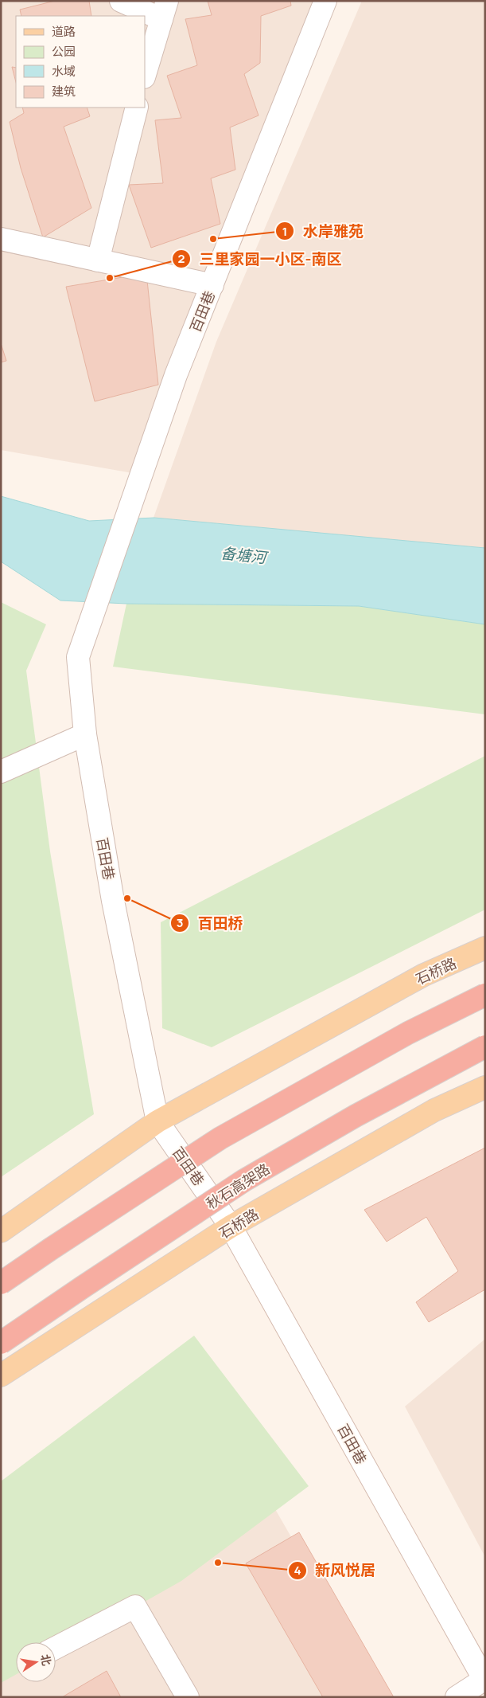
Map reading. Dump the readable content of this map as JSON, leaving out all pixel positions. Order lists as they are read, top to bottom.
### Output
{
  "streets": {
    "highway": ["秋石高架路"],
    "main road": ["石桥路"],
    "street": ["百田巷"]
  },
  "crossings": [
    ["百田巷", "石桥路"]
  ],
  "water": ["备塘河"],
  "places": [
    "水岸雅苑",
    "三里家园一小区-南区",
    "百田桥",
    "新风悦居"
  ],
  "legend": [
    "道路",
    "公园",
    "水域",
    "建筑"
  ],
  "north": "right"
}
